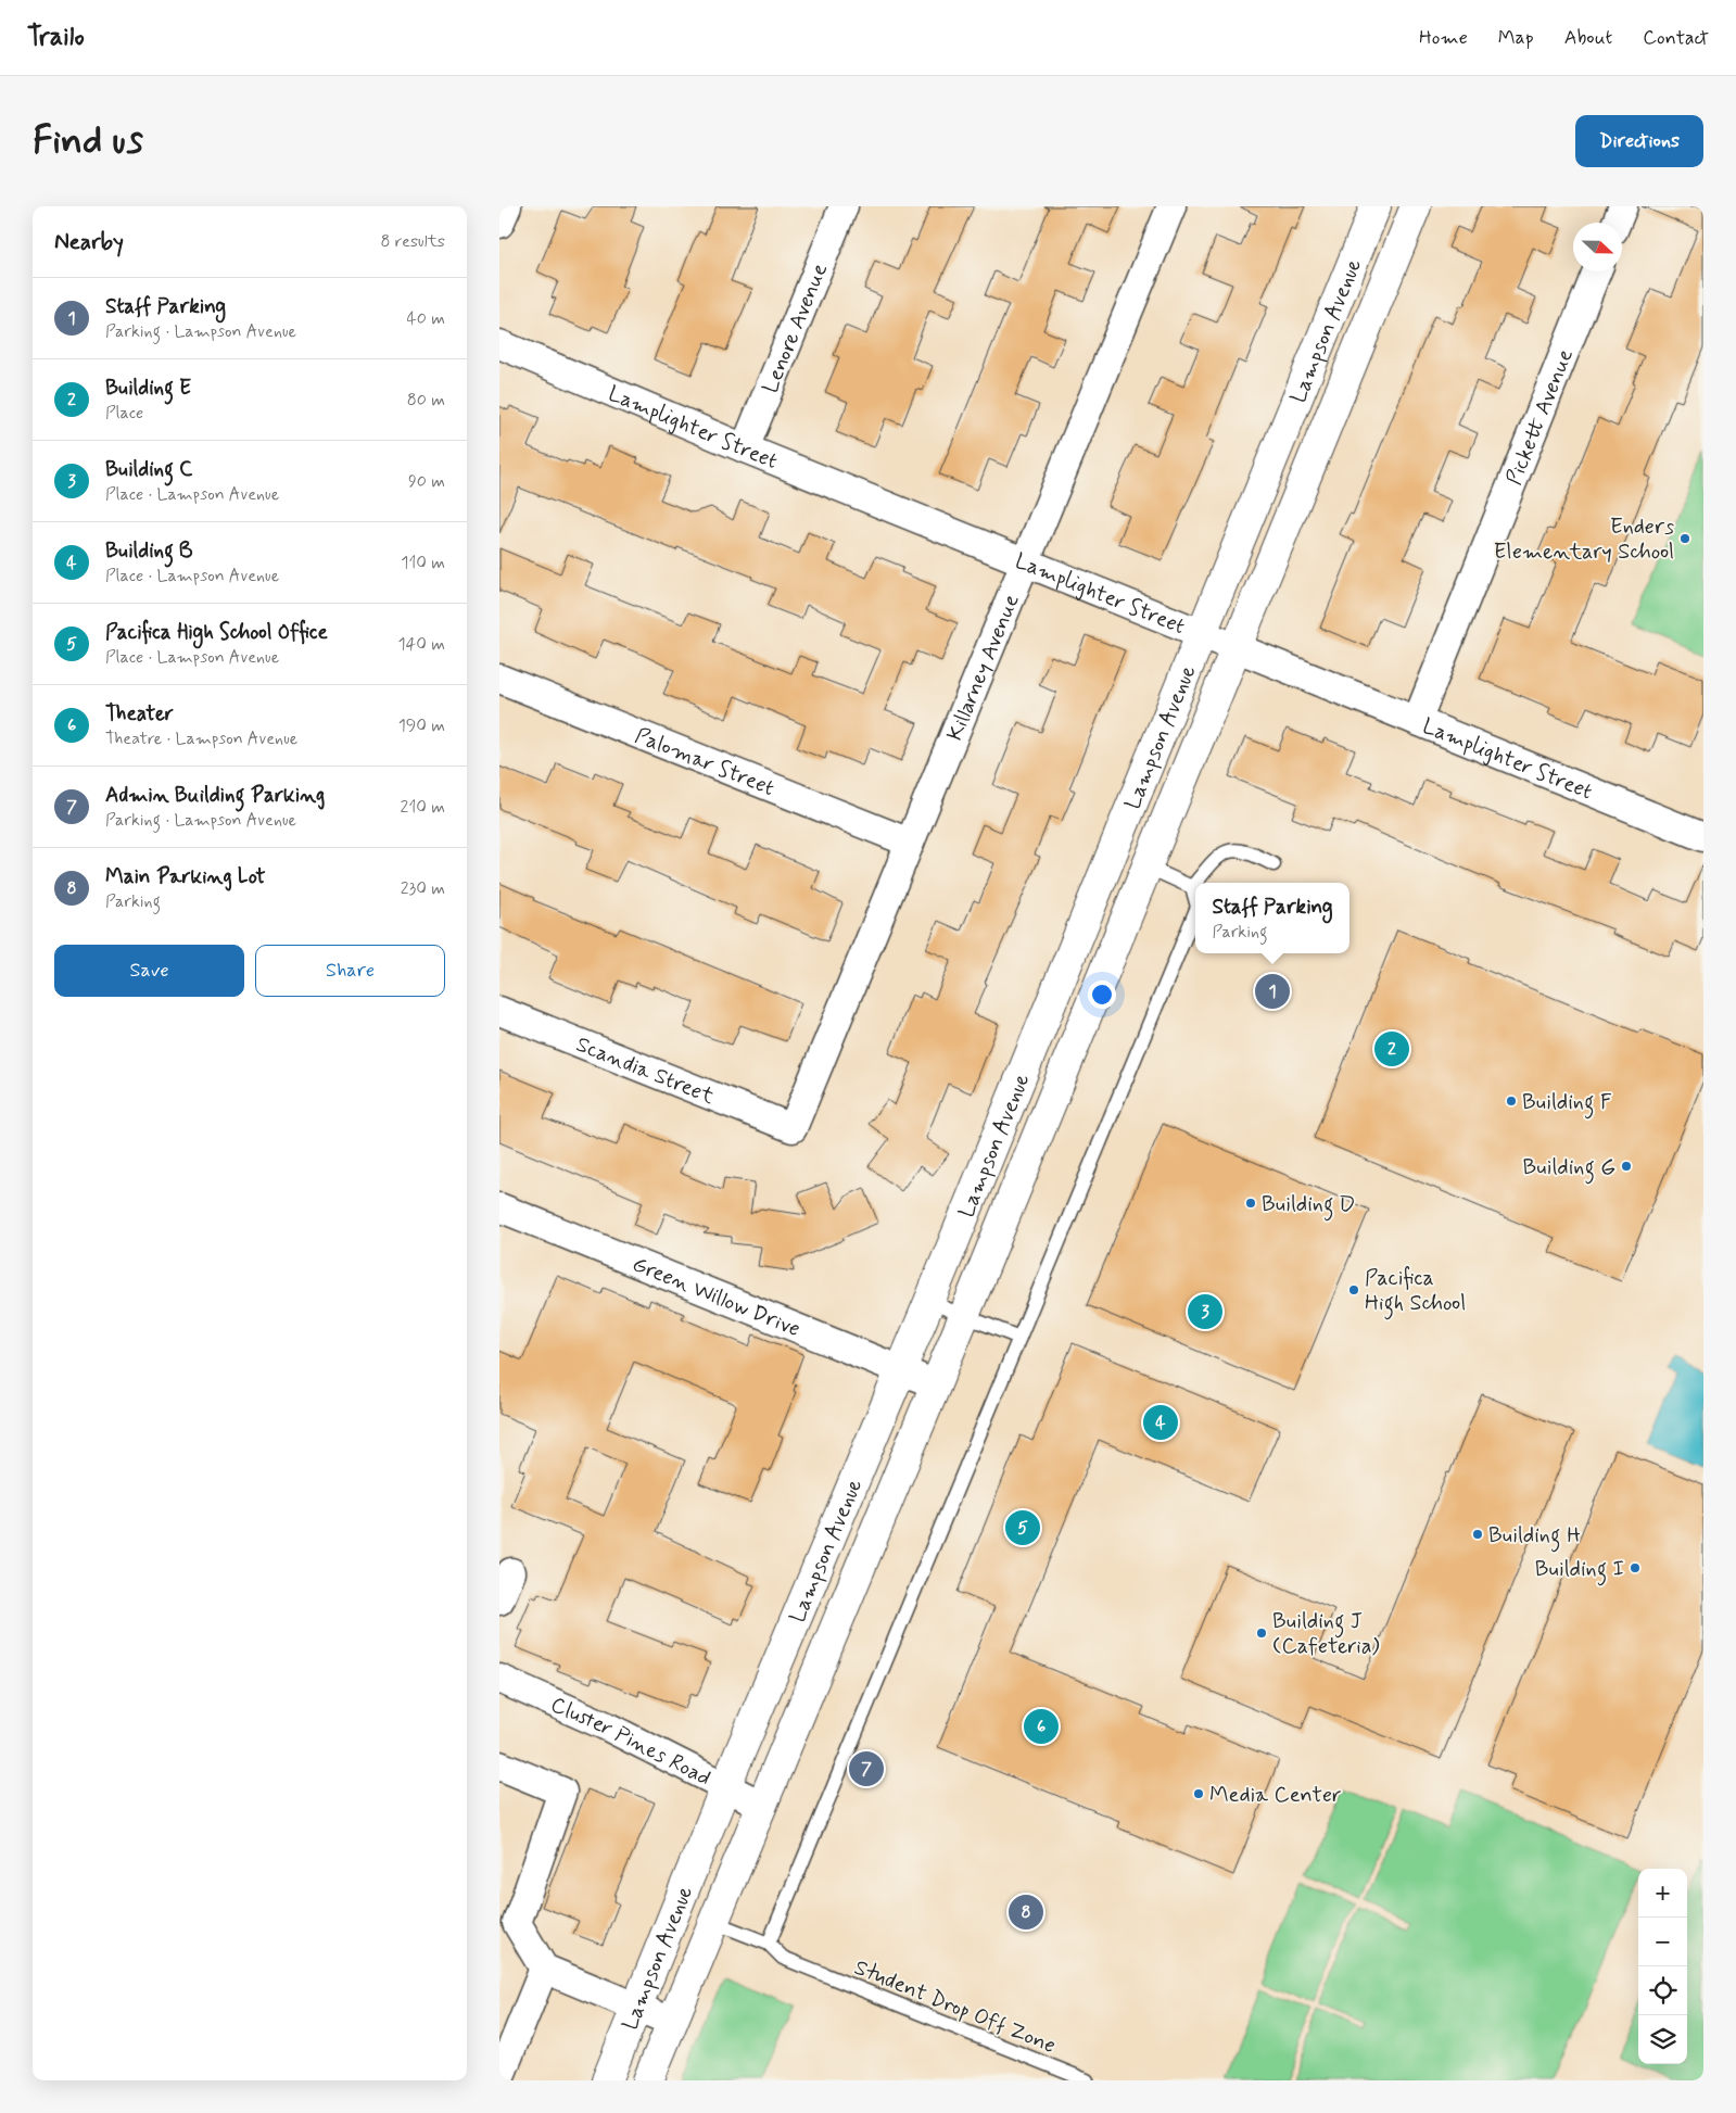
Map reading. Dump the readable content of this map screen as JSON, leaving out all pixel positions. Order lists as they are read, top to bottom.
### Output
{
  "streets": {
    "main road": ["Lampson Avenue"],
    "street": [
      "Lenore Avenue",
      "Pickett Avenue",
      "Lamplighter Street",
      "Killarney Avenue",
      "Palomar Street",
      "Scandia Street",
      "Green Willow Drive",
      "Cluster Pines Road"
    ],
    "lane": ["Student Drop Off Zone"]
  },
  "crossings": [
    ["Lenore Avenue", "Lamplighter Street"],
    ["Lampson Avenue", "Lamplighter Street"],
    ["Lampson Avenue", "Green Willow Drive"],
    ["Lampson Avenue", "Cluster Pines Road"],
    ["Lampson Avenue", "Student Drop Off Zone"],
    ["Pickett Avenue", "Lamplighter Street"],
    ["Lamplighter Street", "Killarney Avenue"],
    ["Killarney Avenue", "Palomar Street"],
    ["Killarney Avenue", "Scandia Street"]
  ],
  "places": [
    "Enders Elementary School",
    "Building F",
    "Building G",
    "Building D",
    "Pacifica High School",
    "Building H",
    "Building I",
    "Building J (Cafeteria)",
    "Media Center"
  ],
  "north": "right",
  "page": {
    "header": "Trailo",
    "nav": [
      "Home",
      "Map",
      "About",
      "Contact"
    ],
    "buttons": [
      "Directions",
      ["Save", "Share"]
    ],
    "title": "Find us",
    "heading": ["Nearby", "8 results"],
    "list": [
      {
        "mark": "1",
        "name": "Staff Parking",
        "note": "Parking · Lampson Avenue",
        "value": "40 m"
      },
      {
        "mark": "2",
        "name": "Building E",
        "note": "Place",
        "value": "80 m"
      },
      {
        "mark": "3",
        "name": "Building C",
        "note": "Place · Lampson Avenue",
        "value": "90 m"
      },
      {
        "mark": "4",
        "name": "Building B",
        "note": "Place · Lampson Avenue",
        "value": "110 m"
      },
      {
        "mark": "5",
        "name": "Pacifica High School Office",
        "note": "Place · Lampson Avenue",
        "value": "140 m"
      },
      {
        "mark": "6",
        "name": "Theater",
        "note": "Theatre · Lampson Avenue",
        "value": "190 m"
      },
      {
        "mark": "7",
        "name": "Admin Building Parking",
        "note": "Parking · Lampson Avenue",
        "value": "210 m"
      },
      {
        "mark": "8",
        "name": "Main Parking Lot",
        "note": "Parking",
        "value": "230 m"
      }
    ],
    "popup": ["Staff Parking", "Parking"],
    "pins": [
      "1",
      "2",
      "3",
      "4",
      "5",
      "6",
      "7",
      "8"
    ],
    "map_buttons": ["+", "−"]
  }
}
